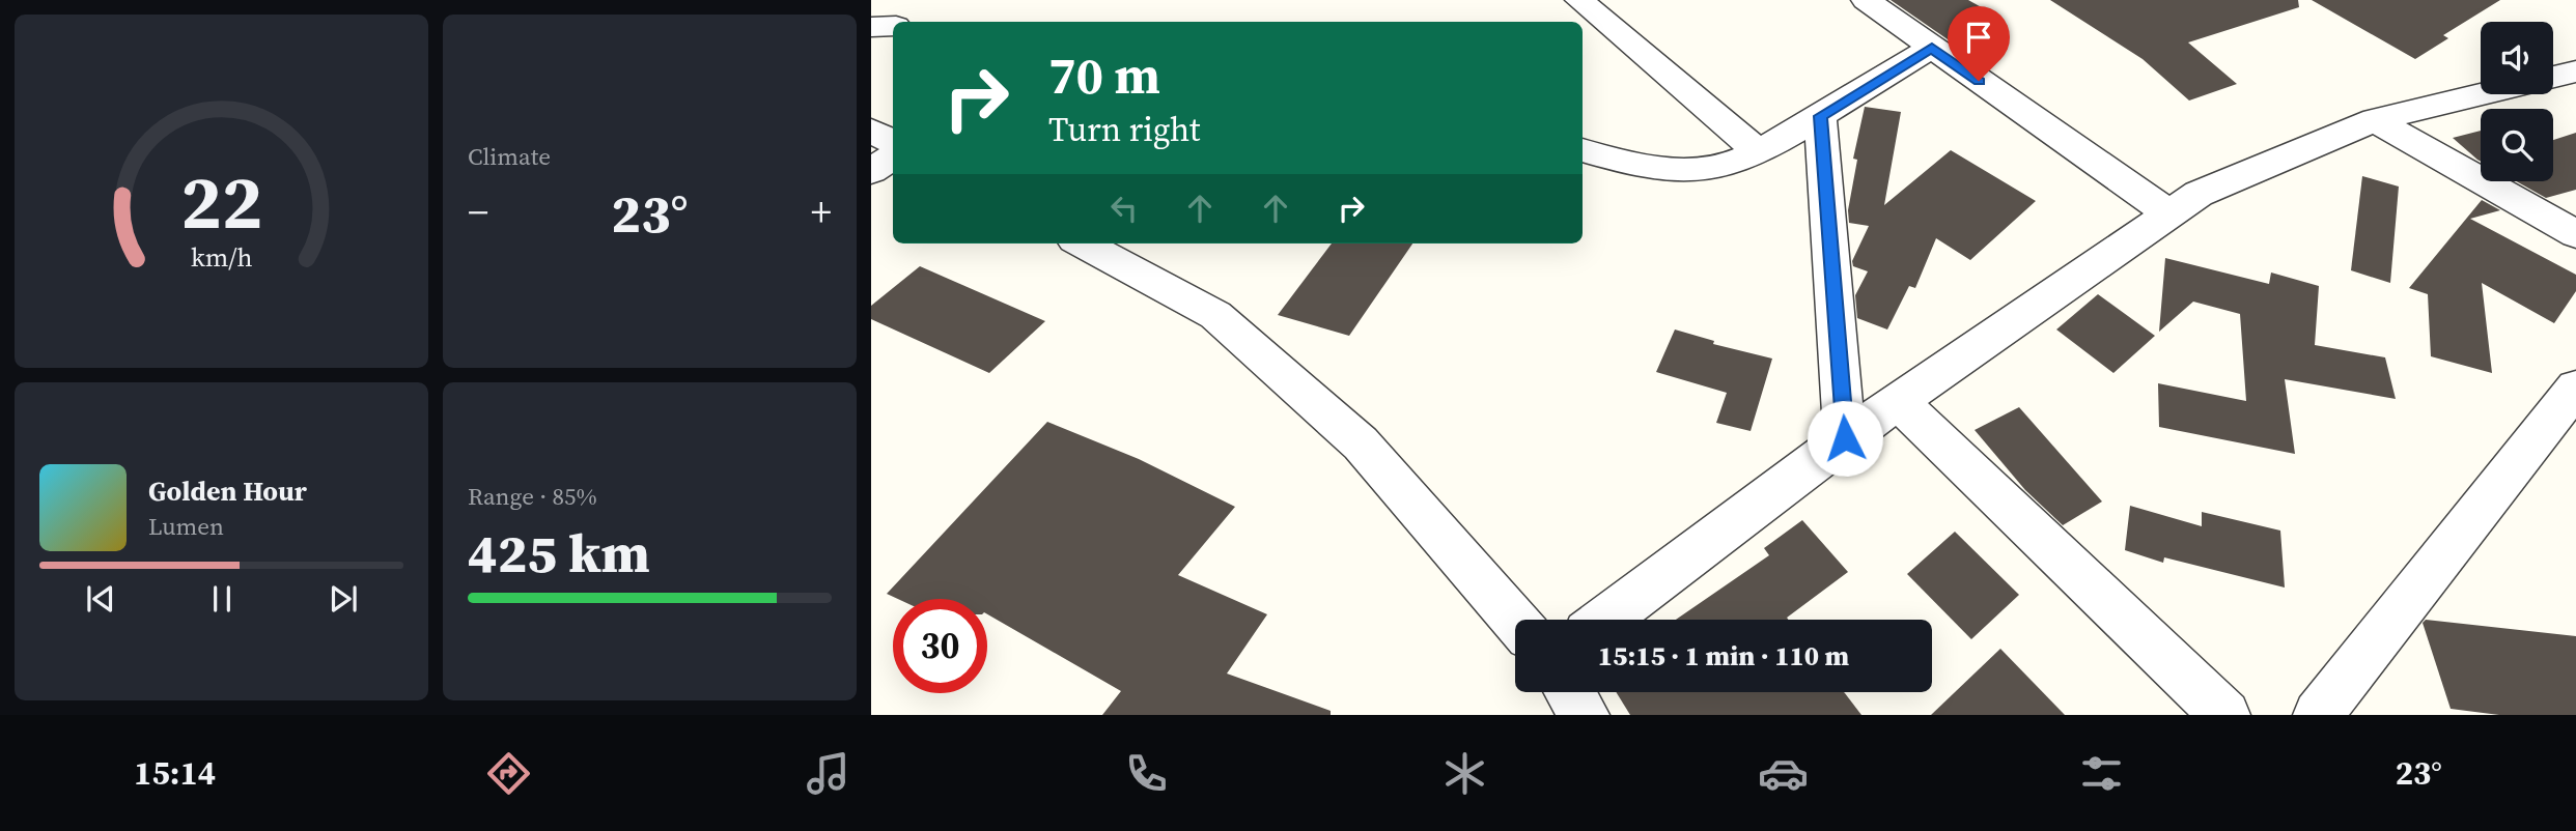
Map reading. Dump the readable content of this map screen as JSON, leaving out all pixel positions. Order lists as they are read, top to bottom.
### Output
{
  "page": {
    "tile": [
      "Climate",
      ["Range · 85%", "425 km"]
    ],
    "turn": ["70 m", "Turn right"],
    "heat": ["−", "23°", "+"],
    "song": ["Golden Hour", "Lumen"],
    "limit": "30",
    "trip": "15:15 · 1 min · 110 m",
    "tabs": ["15:14", "23°"],
    "gauge": ["22", "km/h"]
  }
}
